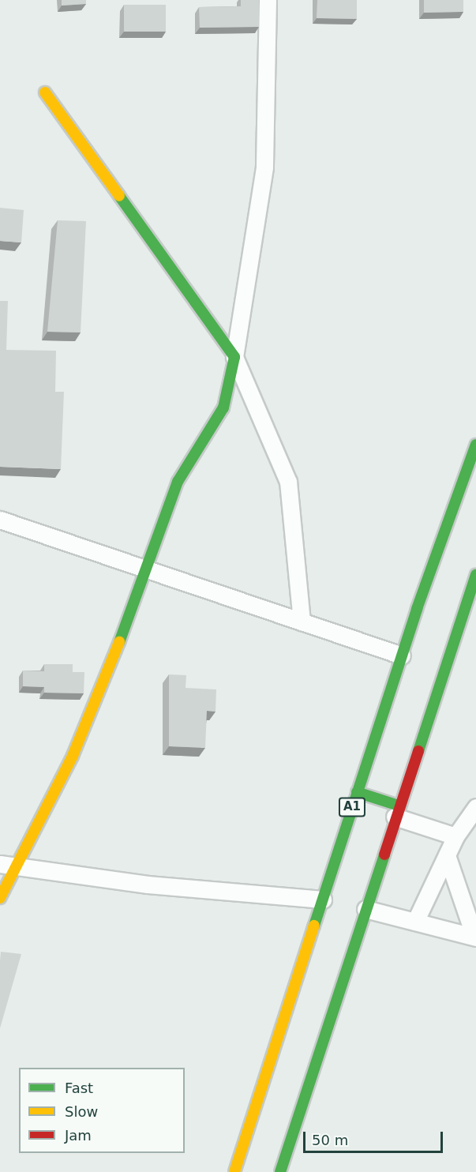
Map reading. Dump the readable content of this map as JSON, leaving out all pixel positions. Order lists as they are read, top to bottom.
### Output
{
  "streets": {
    "main road": ["A1"]
  },
  "legend": ["Fast", "Slow", "Jam"],
  "scale_bar": "50 m"
}
